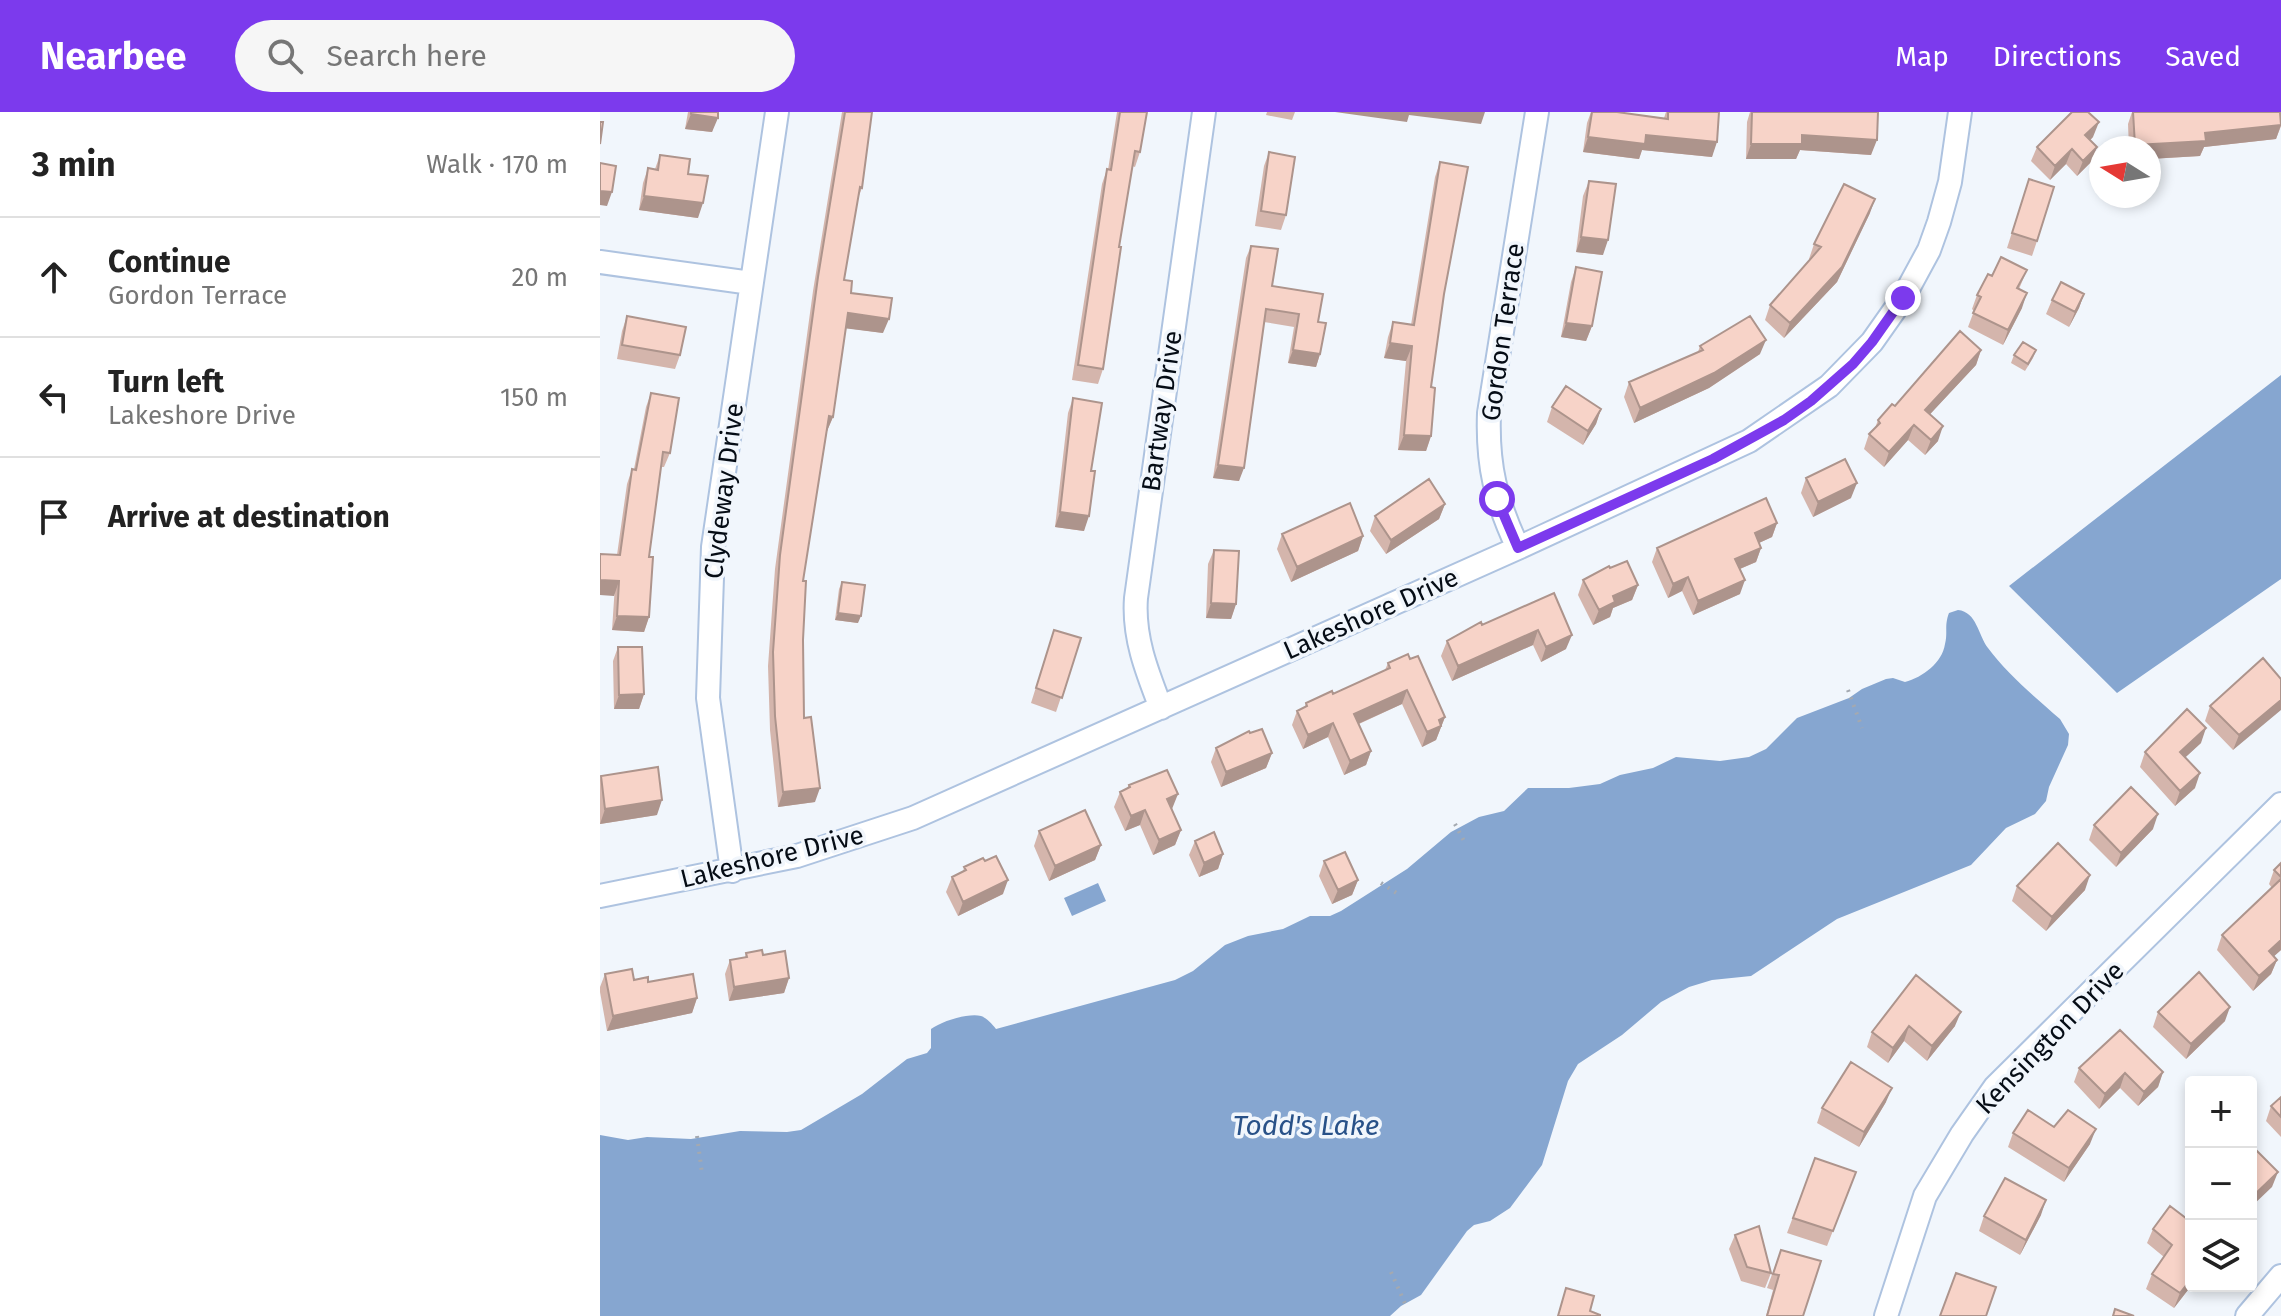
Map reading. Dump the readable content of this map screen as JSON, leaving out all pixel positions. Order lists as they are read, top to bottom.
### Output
{
  "streets": {
    "street": [
      "Gordon Terrace",
      "Bartway Drive",
      "Clydeway Drive",
      "Lakeshore Drive",
      "Kensington Drive"
    ]
  },
  "crossings": [
    ["Gordon Terrace", "Lakeshore Drive"],
    ["Bartway Drive", "Lakeshore Drive"],
    ["Clydeway Drive", "Lakeshore Drive"]
  ],
  "water": ["Todd's Lake"],
  "north": "left",
  "page": {
    "header": "Nearbee",
    "search": "Search here",
    "nav": ["Map", "Directions", "Saved"],
    "heading": ["3 min", "Walk · 170 m"],
    "list": [
      ["Continue", "Gordon Terrace", "20 m"],
      ["Turn left", "Lakeshore Drive", "150 m"],
      "Arrive at destination"
    ],
    "map_buttons": ["+", "−"]
  }
}
